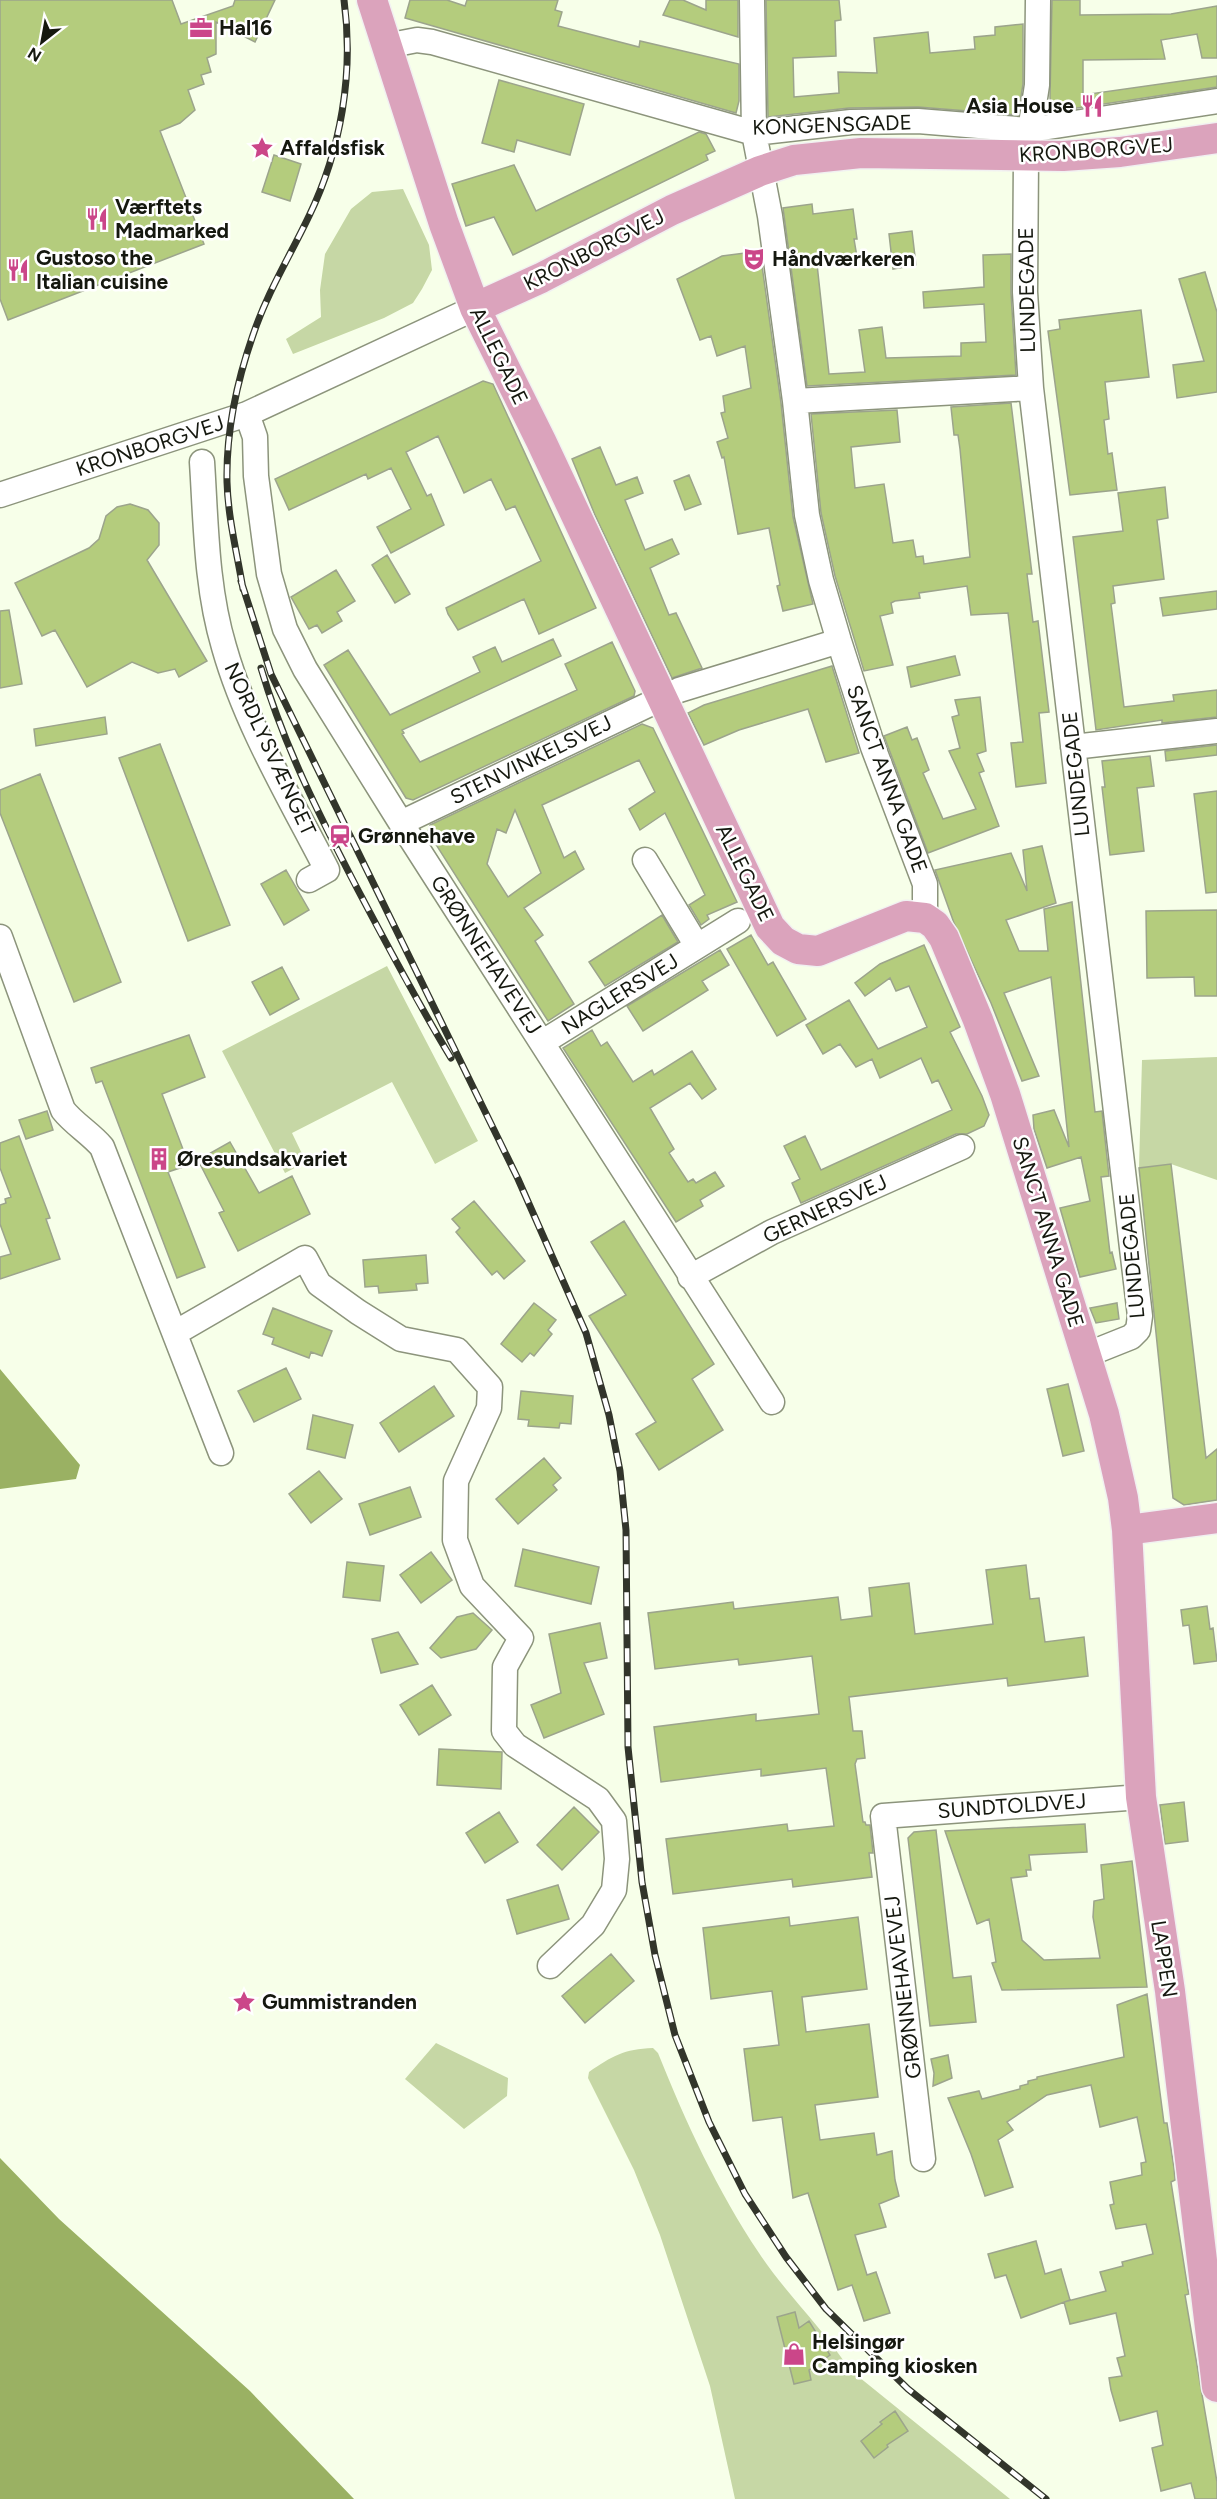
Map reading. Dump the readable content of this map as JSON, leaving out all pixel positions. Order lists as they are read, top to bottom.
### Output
{
  "streets": {
    "main road": [
      "KRONBORGVEJ",
      "ALLEGADE",
      "SANCT ANNA GADE",
      "LAPPEN"
    ],
    "street": [
      "KONGENSGADE",
      "LUNDEGADE",
      "NORDLYSVÆNGET",
      "STENVINKELSVEJ",
      "GRØNNEHAVEVEJ",
      "NAGLERSVEJ",
      "GERNERSVEJ",
      "SUNDTOLDVEJ"
    ]
  },
  "crossings": [
    ["KONGENSGADE", "KRONBORGVEJ"],
    ["KONGENSGADE", "LUNDEGADE"],
    ["KONGENSGADE", "ALLEGADE"],
    ["KONGENSGADE", "SANCT ANNA GADE"],
    ["KRONBORGVEJ", "LUNDEGADE"],
    ["KRONBORGVEJ", "ALLEGADE"],
    ["KRONBORGVEJ", "SANCT ANNA GADE"],
    ["KRONBORGVEJ", "GRØNNEHAVEVEJ"],
    ["LUNDEGADE", "SANCT ANNA GADE"],
    ["ALLEGADE", "STENVINKELSVEJ"],
    ["ALLEGADE", "SANCT ANNA GADE"],
    ["STENVINKELSVEJ", "GRØNNEHAVEVEJ"],
    ["SANCT ANNA GADE", "LAPPEN"],
    ["GRØNNEHAVEVEJ", "NAGLERSVEJ"],
    ["GRØNNEHAVEVEJ", "GERNERSVEJ"],
    ["GRØNNEHAVEVEJ", "SUNDTOLDVEJ"],
    ["SUNDTOLDVEJ", "LAPPEN"]
  ],
  "places": {
    "office": ["Hal16"],
    "restaurant": ["Asia House", "Værftets Madmarked", "Gustoso the Italian cuisine"],
    "place": ["Affaldsfisk", "Gummistranden"],
    "theatre": ["Håndværkeren"],
    "station": ["Grønnehave"],
    "building": ["Øresundsakvariet"],
    "shop": ["Helsingør Camping kiosken"]
  },
  "north": "bottom left"
}
